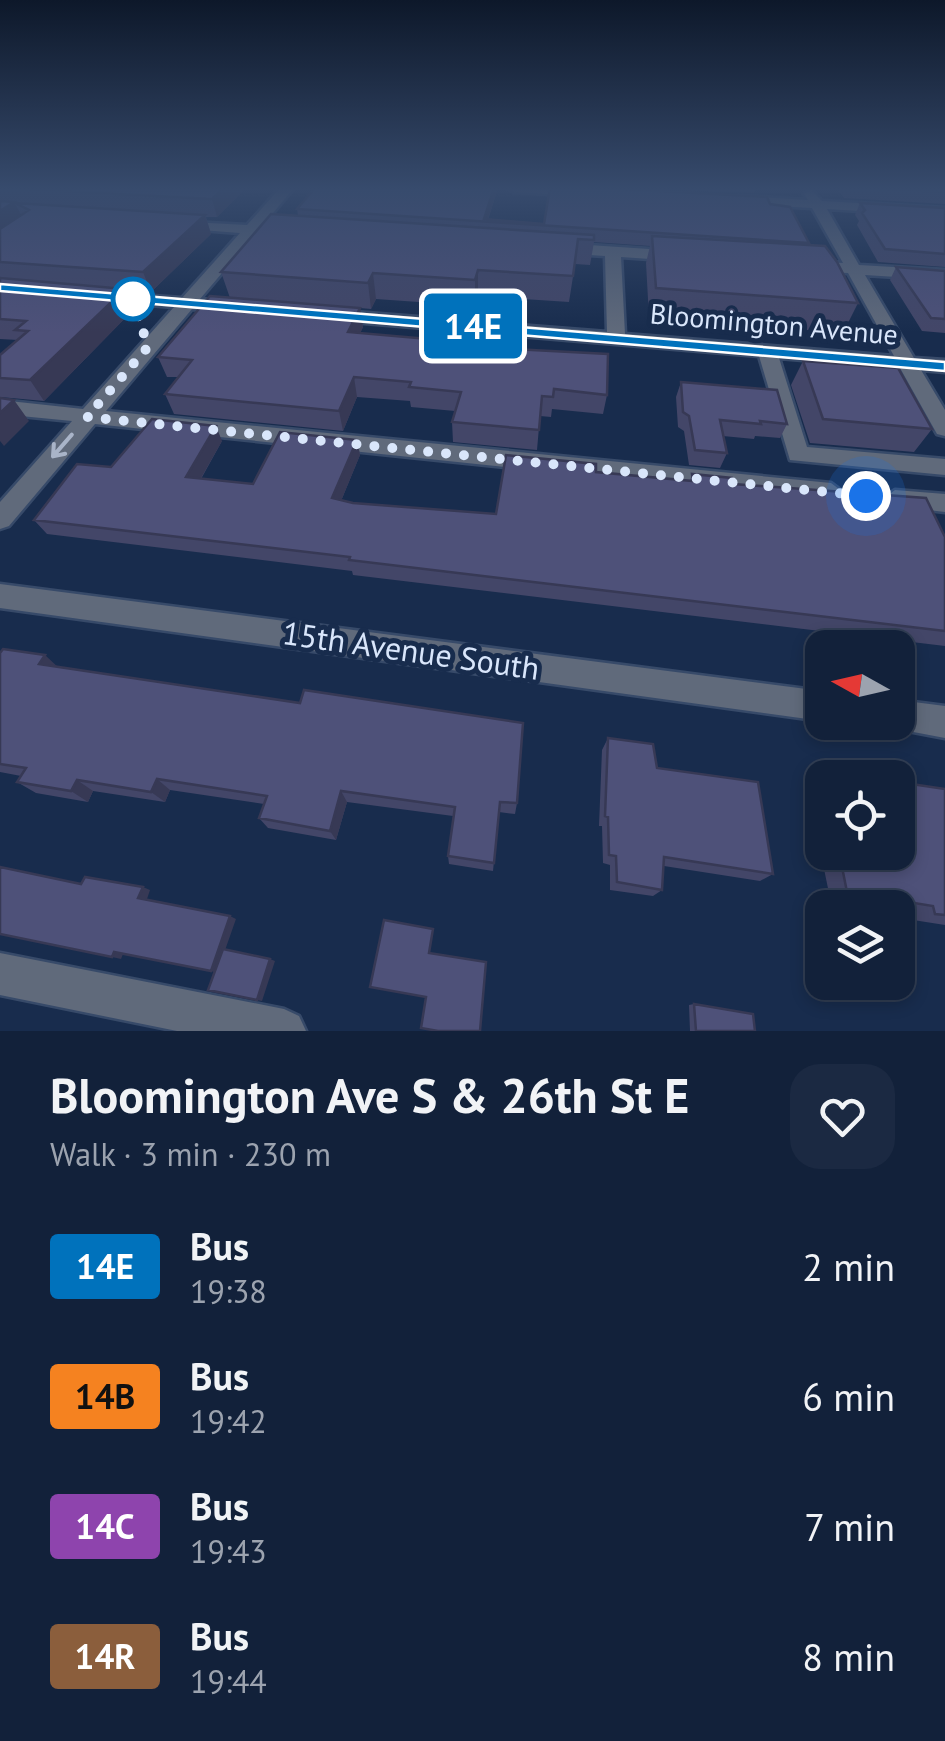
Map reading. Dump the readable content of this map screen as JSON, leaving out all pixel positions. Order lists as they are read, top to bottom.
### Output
{
  "streets": {
    "street": ["Bloomington Avenue", "15th Avenue South"]
  },
  "lines": ["bus line 14E"],
  "north": "left",
  "page": {
    "on_map": "14E",
    "heading": ["Bloomington Ave S & 26th St E", "Walk · 3 min · 230 m"],
    "list": [
      {
        "mark": "14E",
        "name": "Bus",
        "note": "19:38",
        "value": "2 min"
      },
      {
        "mark": "14B",
        "name": "Bus",
        "note": "19:42",
        "value": "6 min"
      },
      {
        "mark": "14C",
        "name": "Bus",
        "note": "19:43",
        "value": "7 min"
      },
      {
        "mark": "14R",
        "name": "Bus",
        "note": "19:44",
        "value": "8 min"
      }
    ]
  }
}
